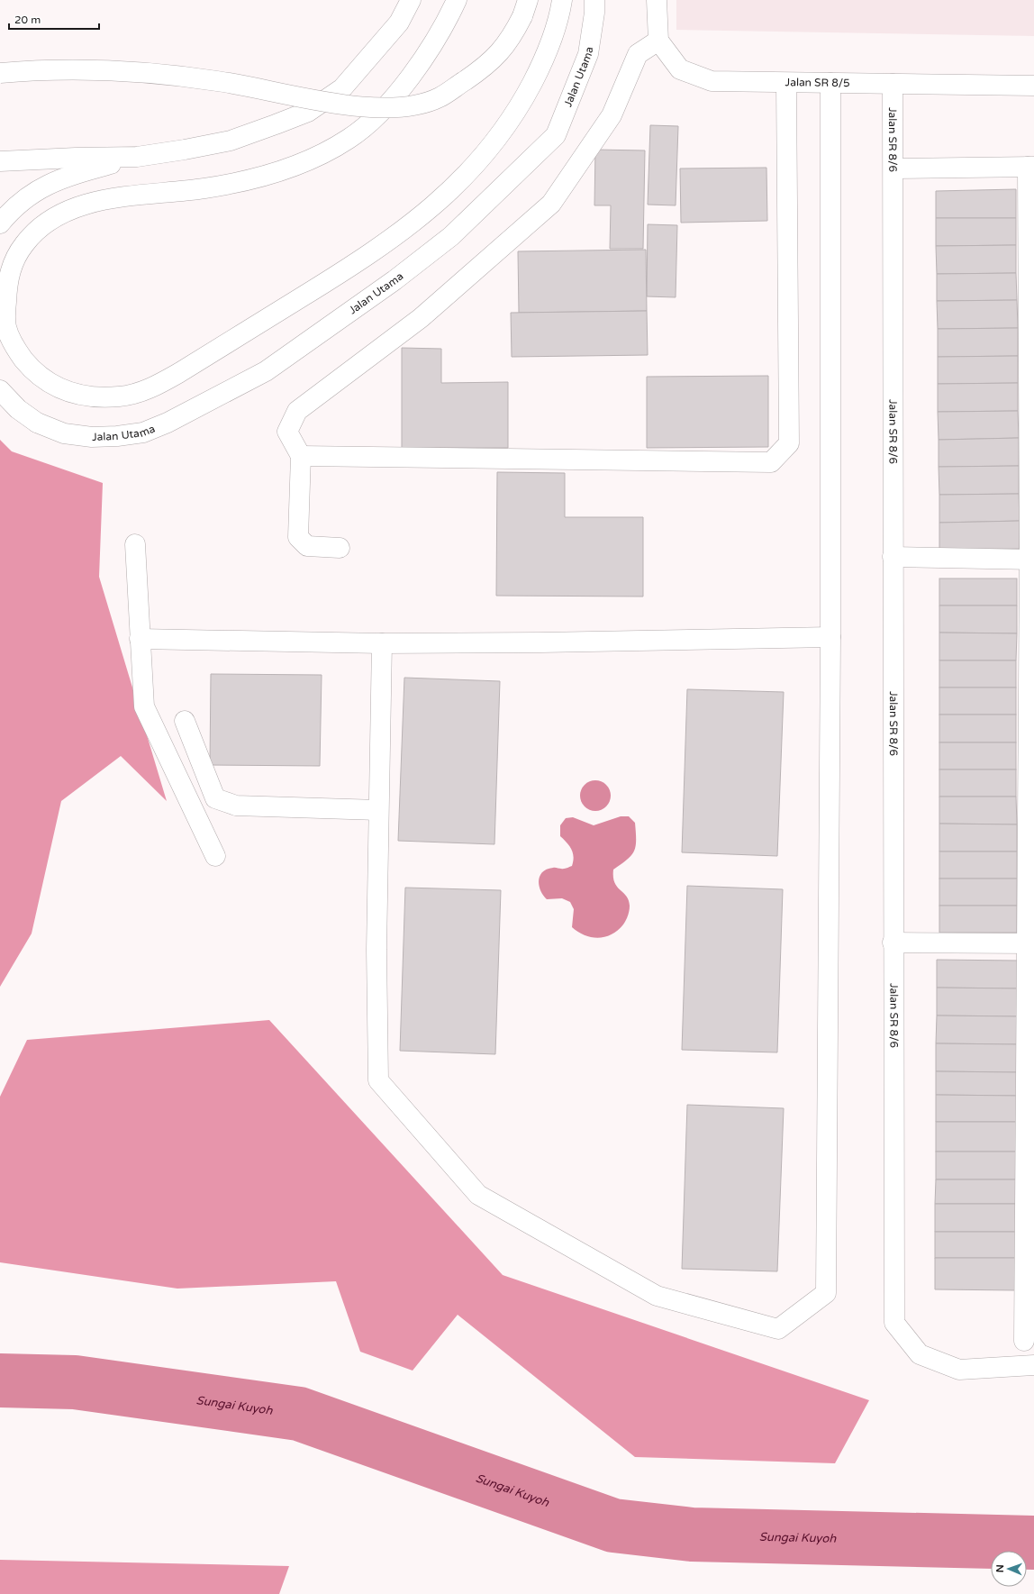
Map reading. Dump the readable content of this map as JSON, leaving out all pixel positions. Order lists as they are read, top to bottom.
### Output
{
  "streets": {
    "main road": ["Jalan Utama", "Jalan SR 8/5", "Jalan SR 8/6"]
  },
  "crossings": [
    ["Jalan SR 8/5", "Jalan SR 8/6"]
  ],
  "water": ["Sungai Kuyoh"],
  "scale_bar": "20 m",
  "north": "left"
}
